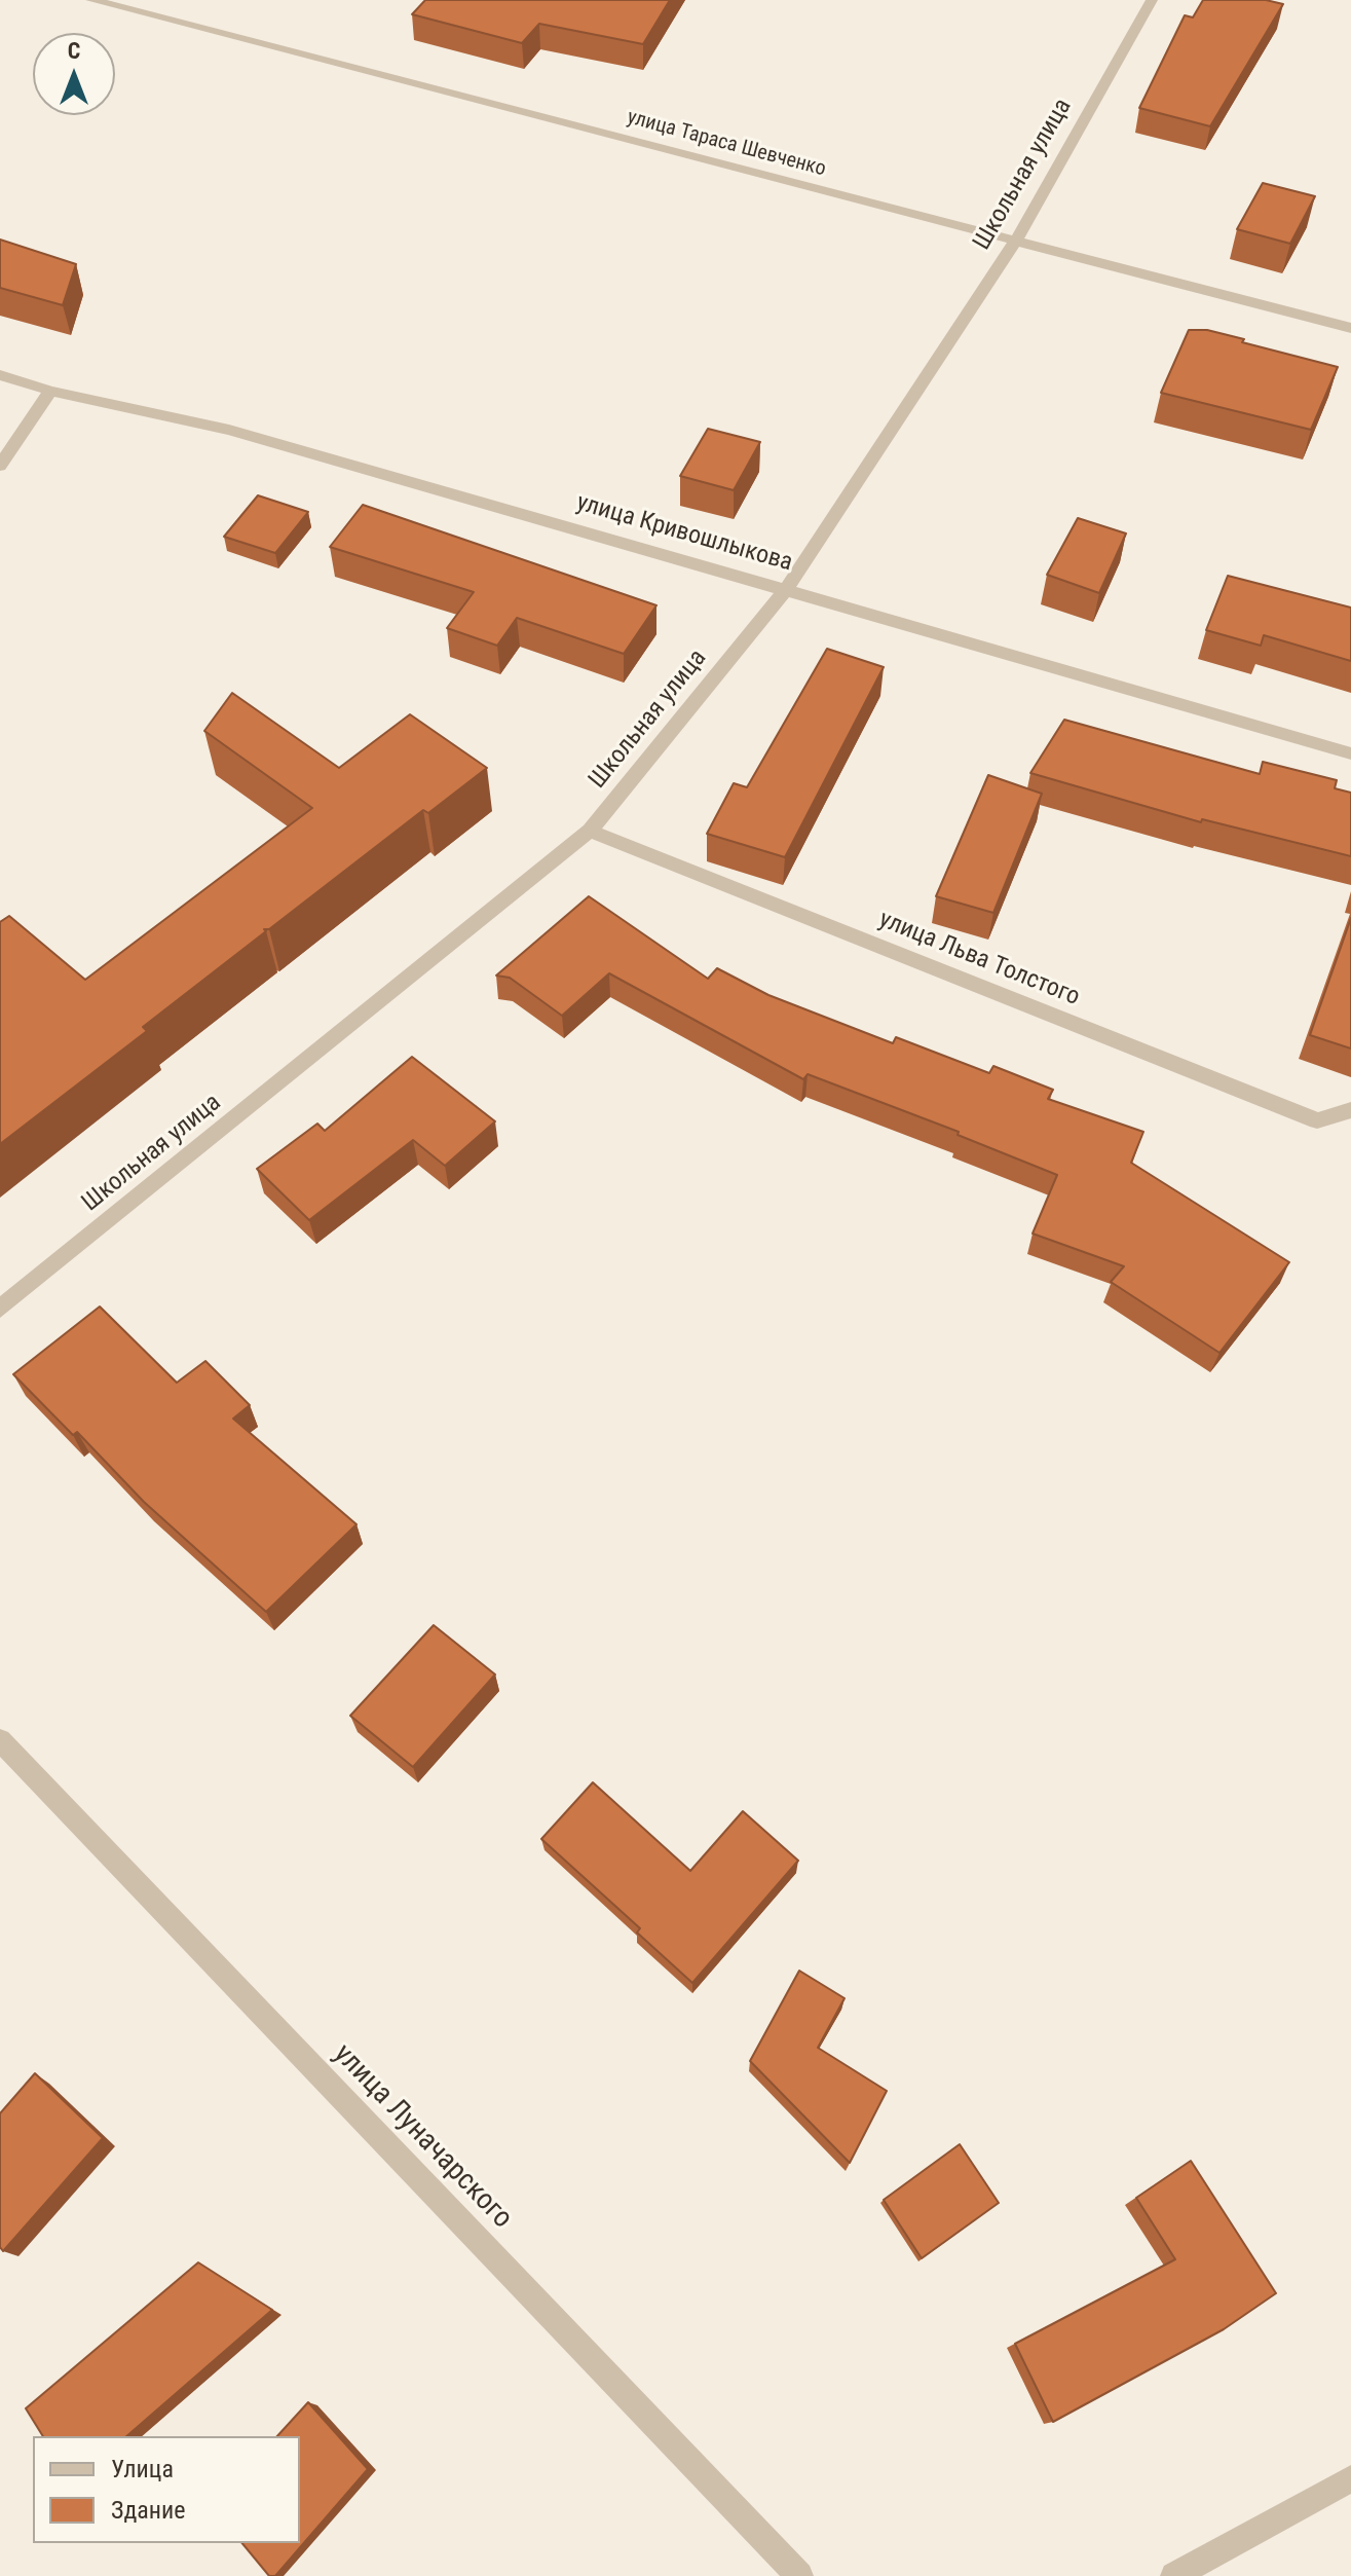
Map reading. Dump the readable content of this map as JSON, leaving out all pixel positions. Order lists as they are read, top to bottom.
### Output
{
  "streets": {
    "street": [
      "улица Тараса Шевченко",
      "Школьная улица",
      "улица Кривошлыкова",
      "улица Льва Толстого",
      "улица Луначарского"
    ]
  },
  "crossings": [
    ["улица Тараса Шевченко", "Школьная улица"],
    ["Школьная улица", "улица Кривошлыкова"],
    ["Школьная улица", "улица Льва Толстого"]
  ],
  "legend": ["Улица", "Здание"],
  "north": "top"
}
